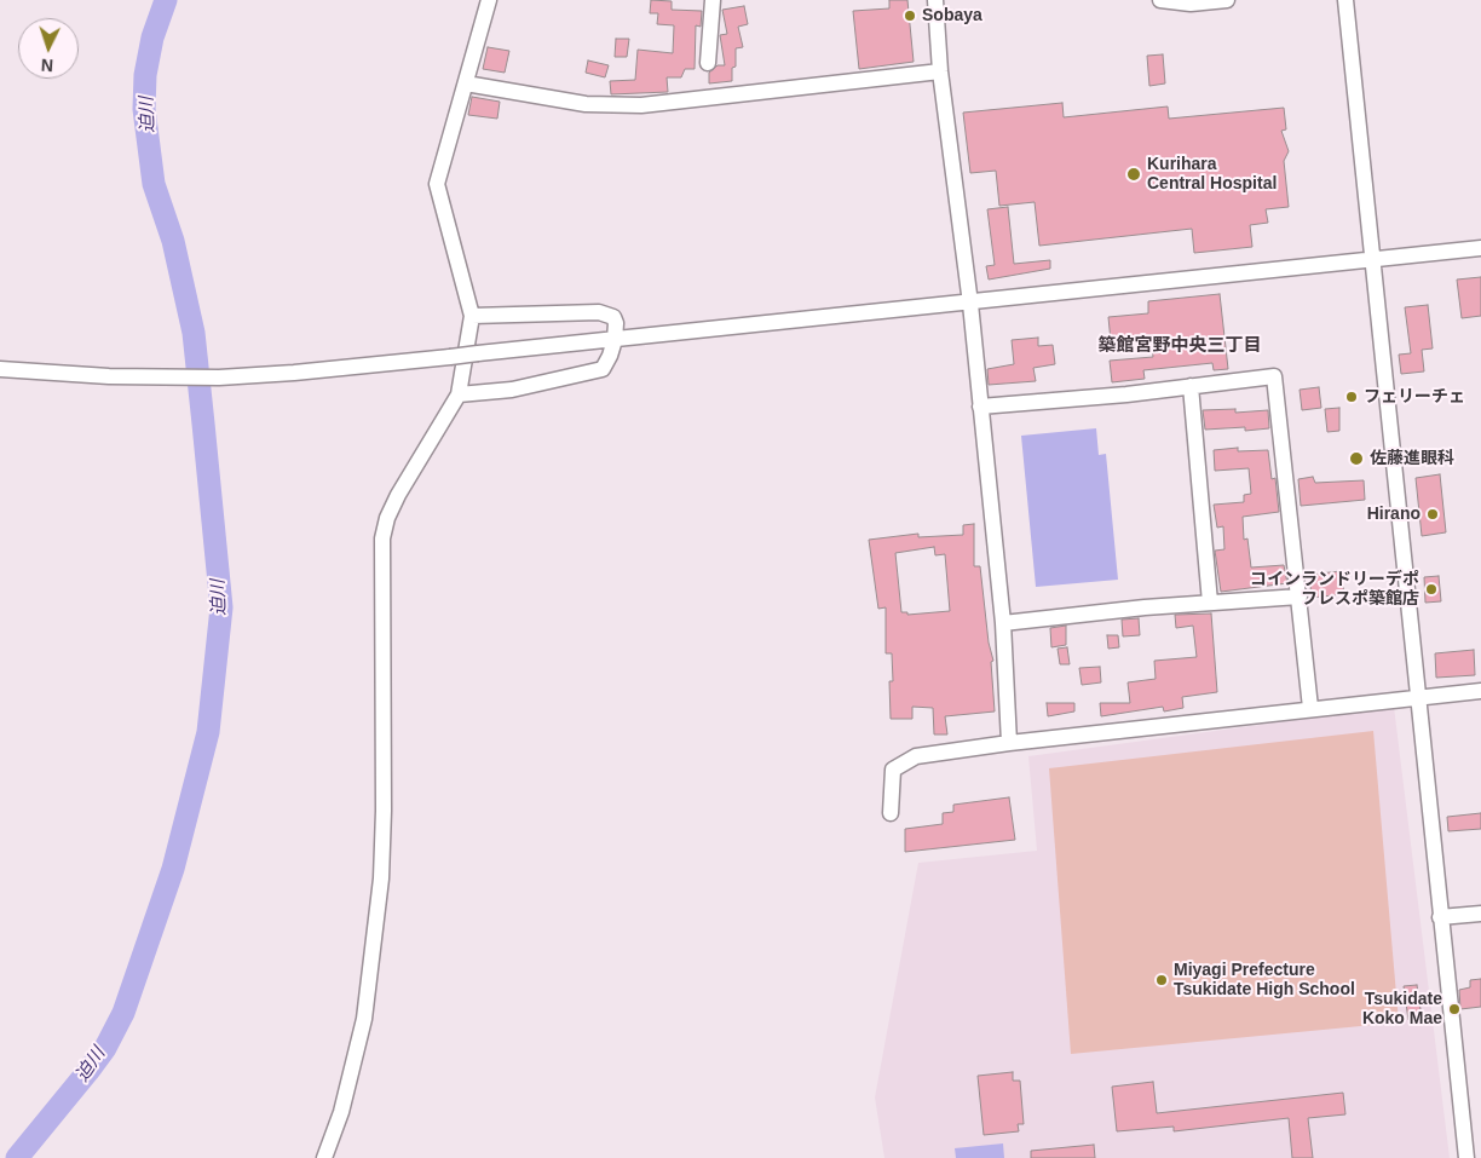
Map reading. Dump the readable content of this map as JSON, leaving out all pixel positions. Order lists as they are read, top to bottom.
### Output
{
  "districts": ["築館宮野中央三丁目"],
  "water": ["迫川"],
  "places": [
    "Sobaya",
    "Kurihara Central Hospital",
    "フェリーチェ",
    "佐藤進眼科",
    "Hirano",
    "コインランドリーデポ フレスポ築館店",
    "Miyagi Prefecture Tsukidate High School",
    "Tsukidate Koko Mae"
  ],
  "north": "bottom"
}
